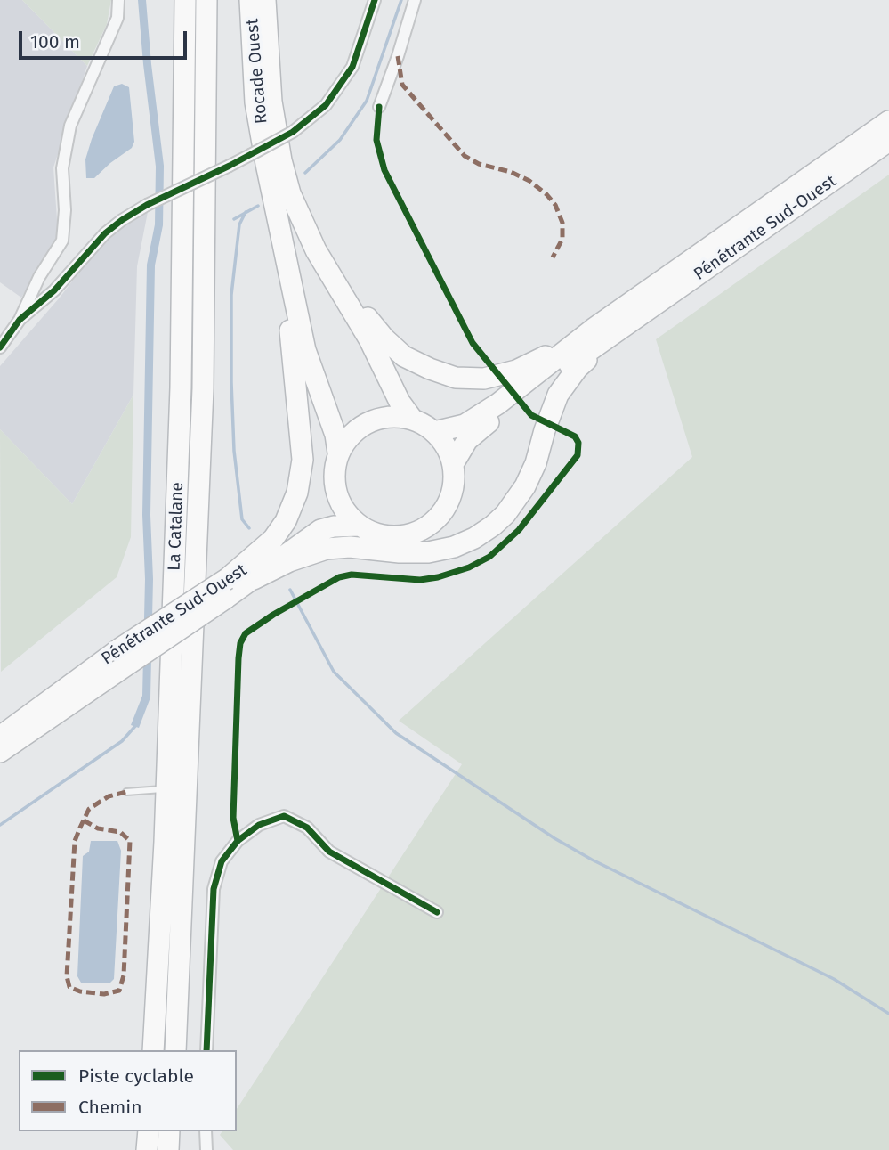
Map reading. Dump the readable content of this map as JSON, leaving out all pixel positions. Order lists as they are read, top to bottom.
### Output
{
  "streets": {
    "highway": ["Rocade Ouest", "Pénétrante Sud-Ouest", "La Catalane"]
  },
  "crossings": [
    ["Rocade Ouest", "Pénétrante Sud-Ouest"]
  ],
  "legend": ["Piste cyclable", "Chemin"],
  "scale_bar": "100 m"
}
